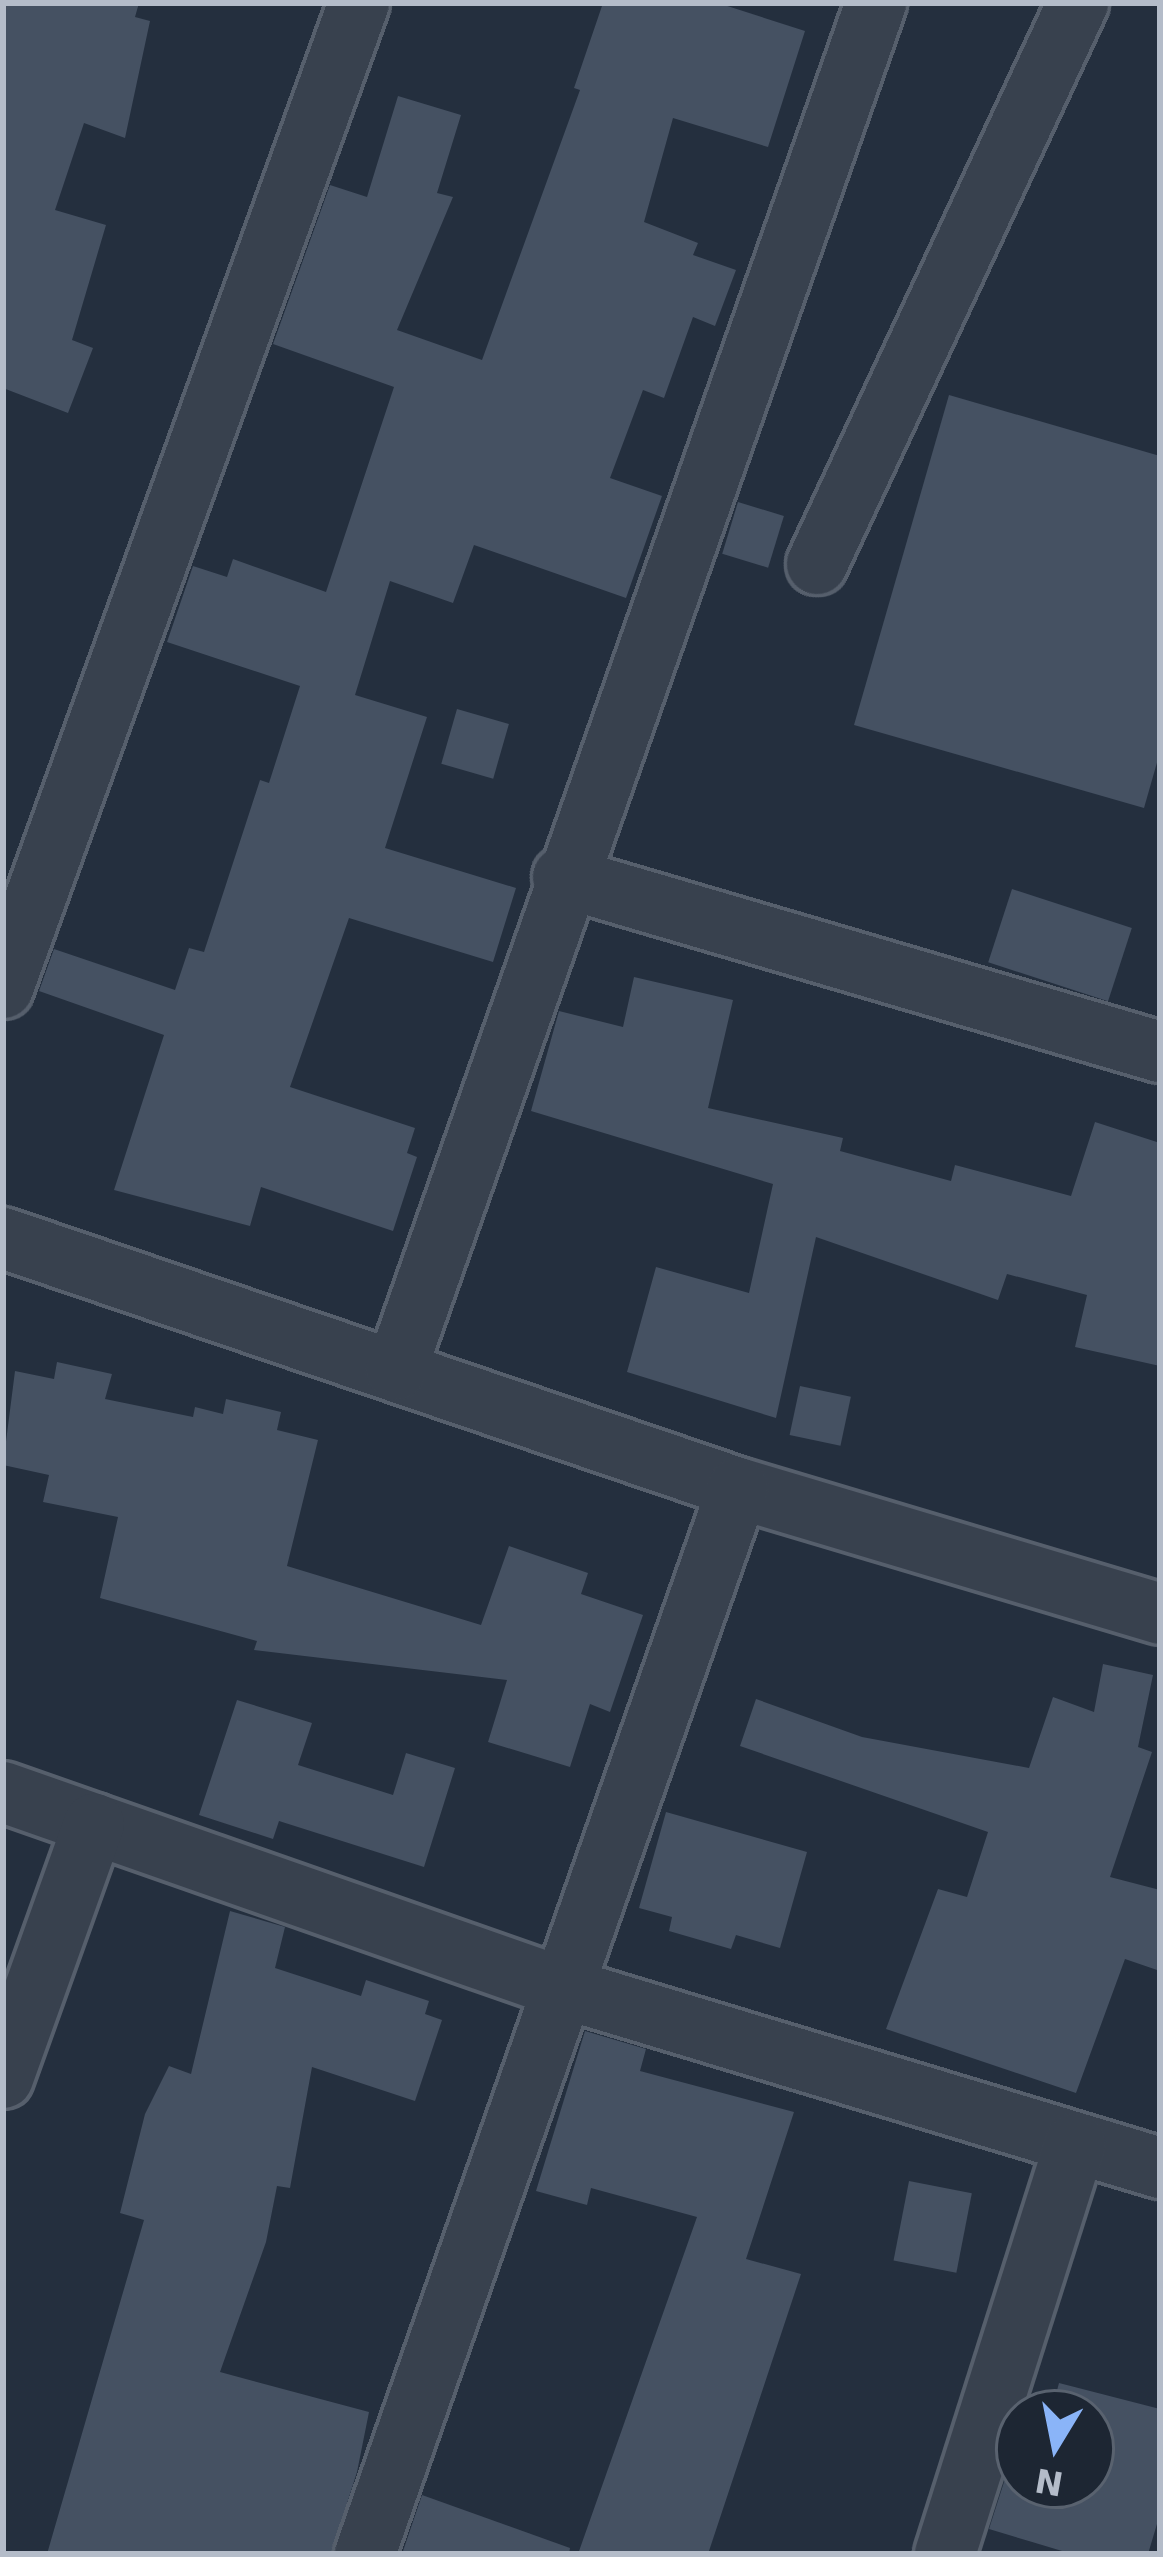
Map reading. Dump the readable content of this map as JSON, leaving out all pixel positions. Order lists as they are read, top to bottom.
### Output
{
  "north": "bottom"
}
